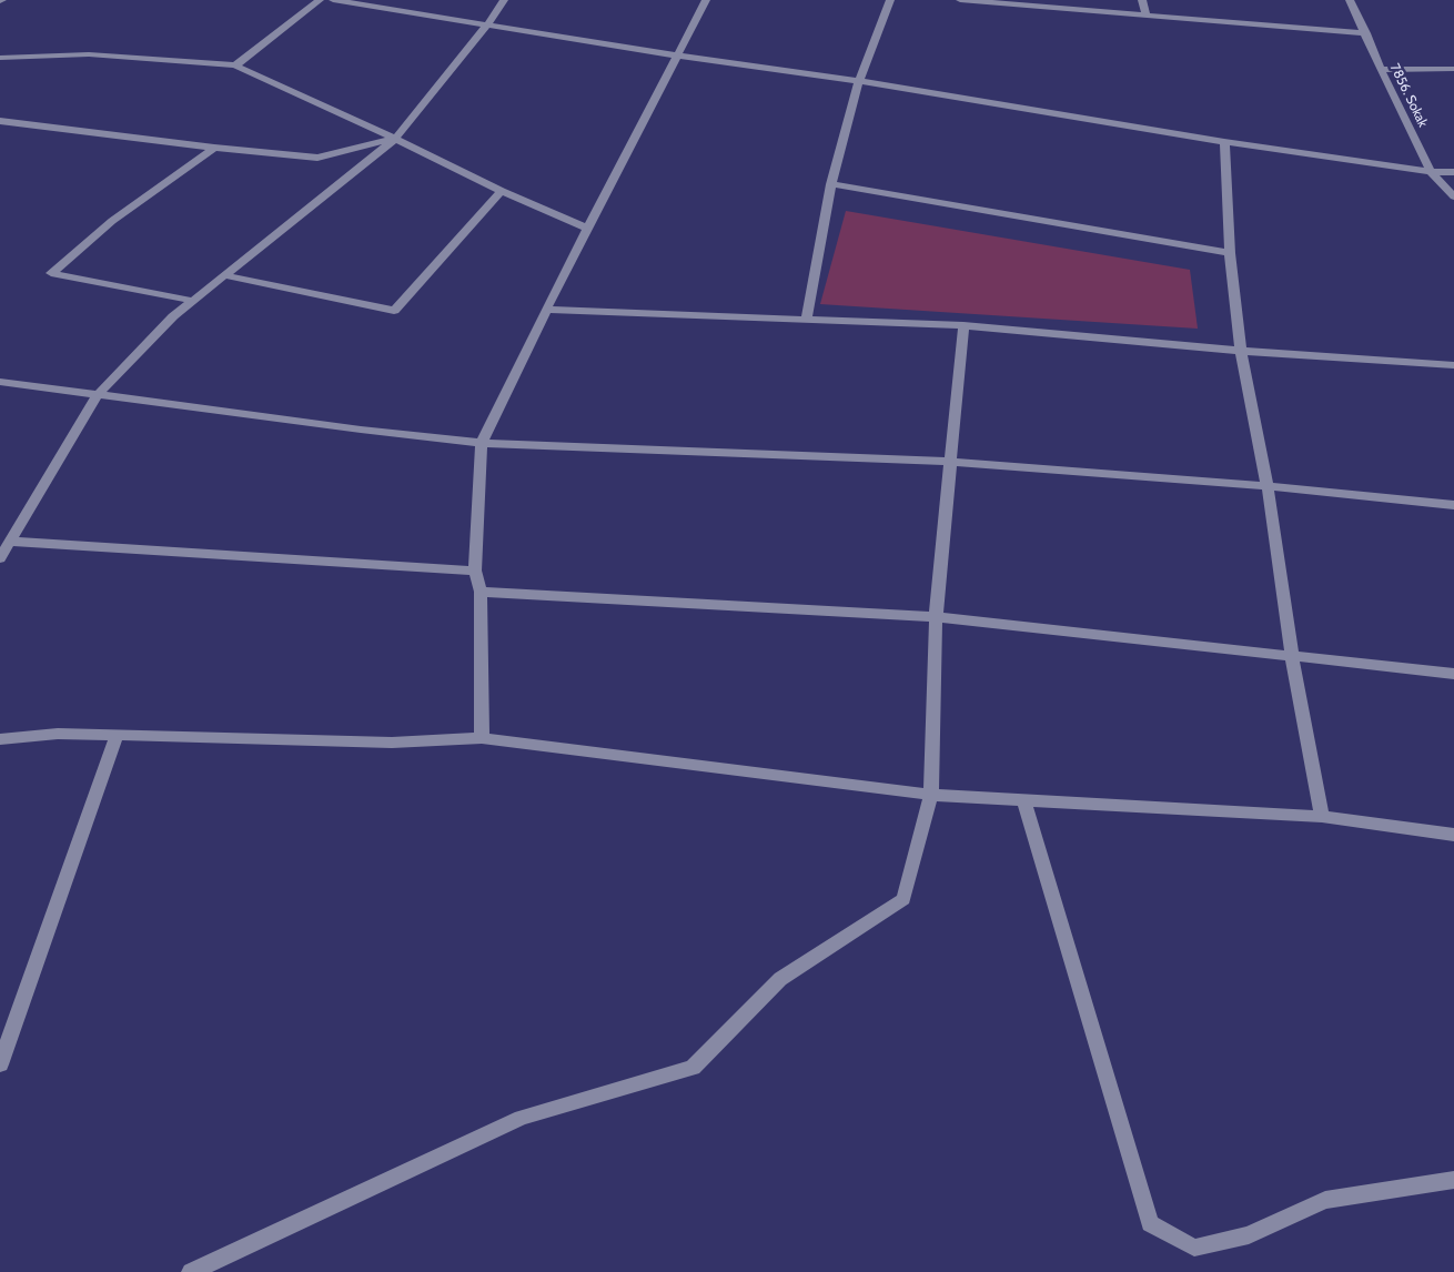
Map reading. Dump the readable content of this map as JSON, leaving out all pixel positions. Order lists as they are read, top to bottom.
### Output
{
  "streets": {
    "street": ["7856. Sokak"]
  }
}
